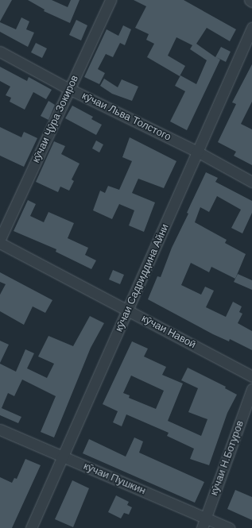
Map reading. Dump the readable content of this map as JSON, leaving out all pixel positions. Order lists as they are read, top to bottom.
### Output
{
  "streets": {
    "street": [
      "кӯчаи Льва Толстого",
      "кӯчаи Ҷӯра Зокиров",
      "кӯчаи Садриддина Айни",
      "кӯчаи Навоӣ",
      "кӯчаи Н.Ботуров",
      "кӯчаи Пушкин"
    ]
  },
  "crossings": [
    ["кӯчаи Льва Толстого", "кӯчаи Ҷӯра Зокиров"],
    ["кӯчаи Льва Толстого", "кӯчаи Садриддина Айни"],
    ["кӯчаи Садриддина Айни", "кӯчаи Навоӣ"],
    ["кӯчаи Садриддина Айни", "кӯчаи Пушкин"],
    ["кӯчаи Н.Ботуров", "кӯчаи Пушкин"]
  ]
}
